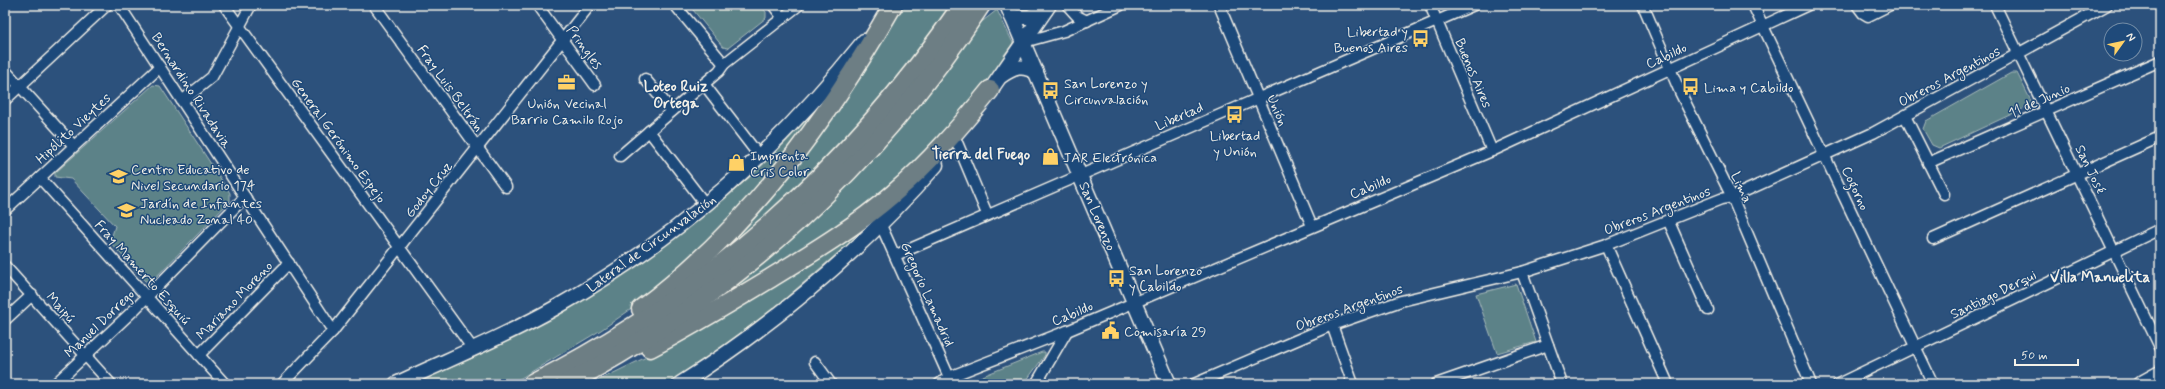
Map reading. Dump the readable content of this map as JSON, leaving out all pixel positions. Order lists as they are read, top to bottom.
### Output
{
  "streets": {
    "street": [
      "Pringles",
      "Cabildo",
      "Buenos Aires",
      "Obreros Argentinos",
      "Fray Luis Beltrán",
      "Bernardino Rivadavia",
      "11 de Junio",
      "Unión",
      "Libertad",
      "Hipólito Vieytes",
      "General Gerónimo Espejo",
      "San José",
      "Lima",
      "Cogorno",
      "Godoy Cruz",
      "San Lorenzo",
      "Lateral de Circunvalación",
      "Fray Mamerto Esquiú",
      "Gregorio Lamadrid",
      "Santiago Derqui",
      "Mariano Moreno",
      "Maipú",
      "Manuel Dorrego"
    ]
  },
  "crossings": [
    ["Pringles", "Godoy Cruz"],
    ["Cabildo", "Buenos Aires"],
    ["Cabildo", "Unión"],
    ["Cabildo", "Lima"],
    ["Cabildo", "Cogorno"],
    ["Cabildo", "San Lorenzo"],
    ["Cabildo", "Gregorio Lamadrid"],
    ["Buenos Aires", "Libertad"],
    ["Obreros Argentinos", "San José"],
    ["Obreros Argentinos", "Lima"],
    ["Obreros Argentinos", "Cogorno"],
    ["Fray Luis Beltrán", "Godoy Cruz"],
    ["Bernardino Rivadavia", "Hipólito Vieytes"],
    ["Bernardino Rivadavia", "Godoy Cruz"],
    ["Bernardino Rivadavia", "Mariano Moreno"],
    ["Bernardino Rivadavia", "Manuel Dorrego"],
    ["11 de Junio", "San José"],
    ["Unión", "Libertad"],
    ["Libertad", "San Lorenzo"],
    ["Libertad", "Gregorio Lamadrid"],
    ["Hipólito Vieytes", "Fray Mamerto Esquiú"],
    ["General Gerónimo Espejo", "Godoy Cruz"],
    ["General Gerónimo Espejo", "Lateral de Circunvalación"],
    ["San José", "Santiago Derqui"],
    ["Cogorno", "Santiago Derqui"],
    ["Fray Mamerto Esquiú", "Mariano Moreno"],
    ["Fray Mamerto Esquiú", "Manuel Dorrego"],
    ["Maipú", "Manuel Dorrego"]
  ],
  "districts": ["Loteo Ruiz Ortega", "Tierra del Fuego", "Villa Manuelita"],
  "places": {
    "bus stop": [
      "Libertad y Buenos Aires",
      "Lima y Cabildo",
      "San Lorenzo y Circunvalación",
      "Libertad y Unión",
      "San Lorenzo y Cabildo"
    ],
    "office": ["Unión Vecinal Barrio Camilo Rojo"],
    "shop": ["JAR Electrónica", "Imprenta Cris Color"],
    "school or university": ["Centro Educativo de Nivel Secundario 174", "Jardín de Infantes Nucleado Zonal 40"],
    "public building": ["Comisaría 29"]
  },
  "scale_bar": "50 m",
  "north": "top right"
}
